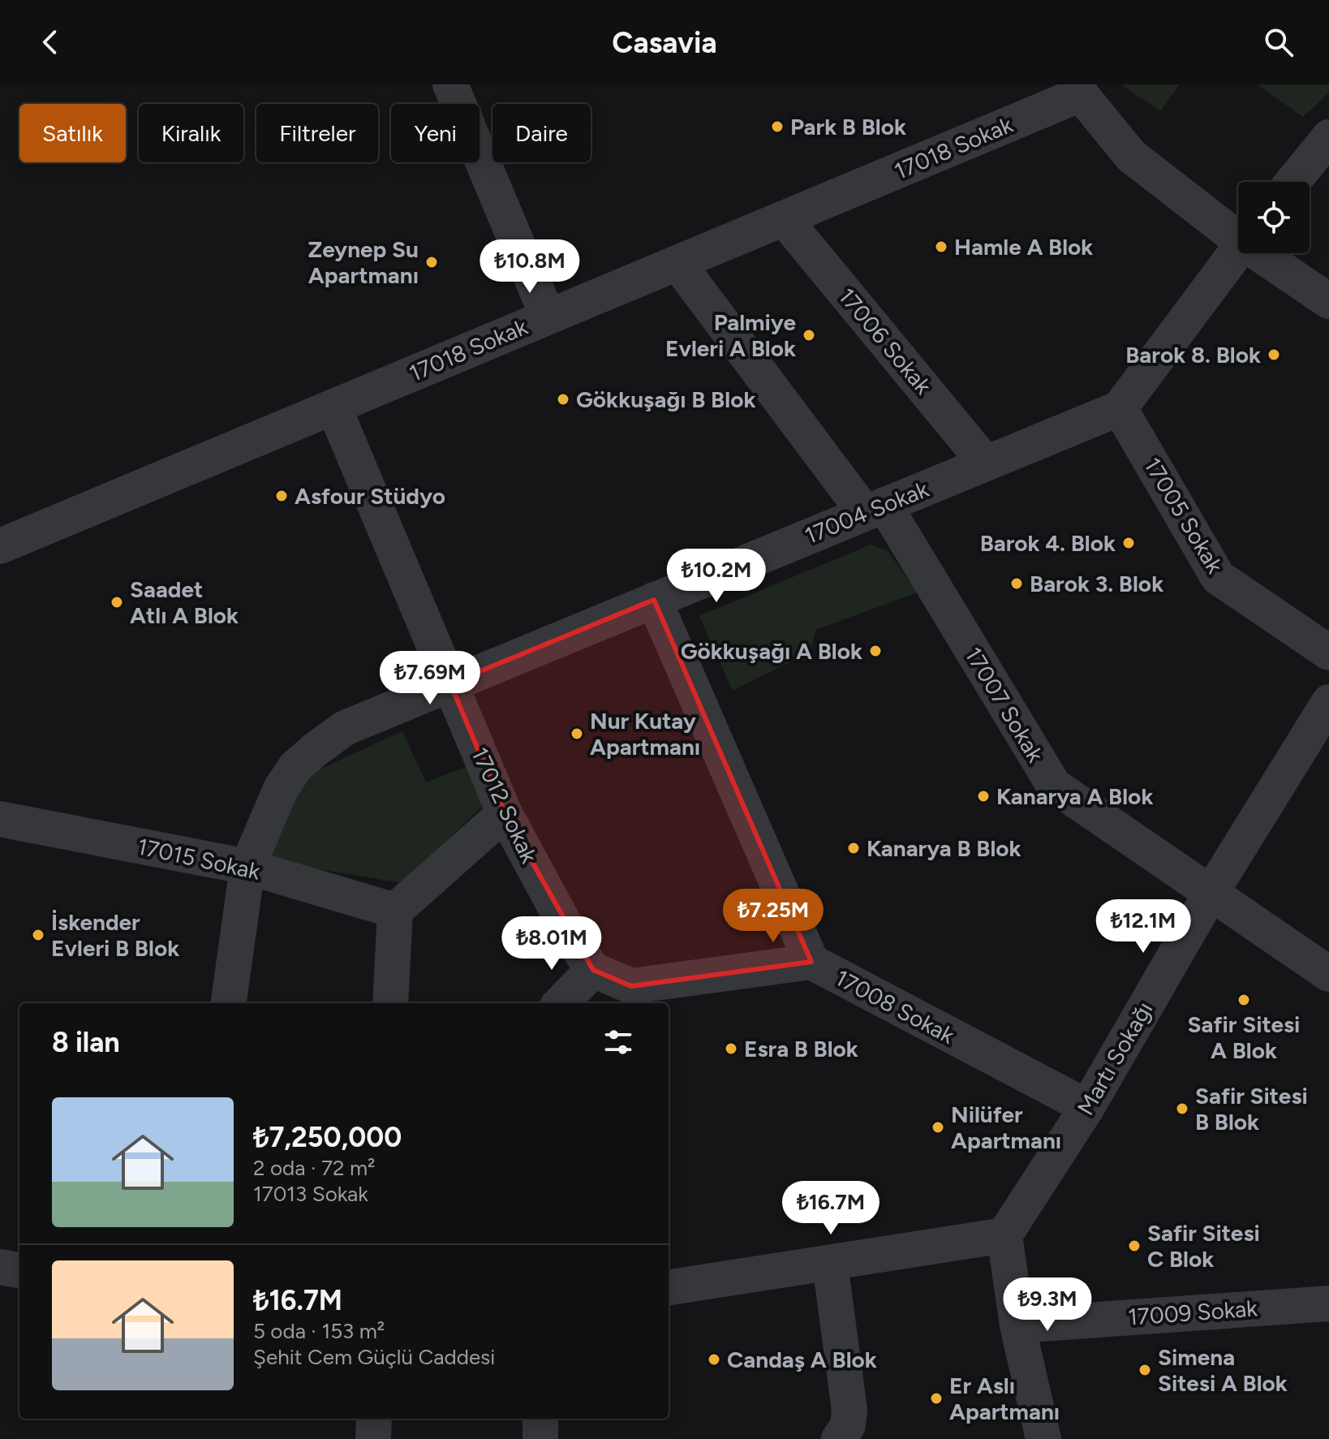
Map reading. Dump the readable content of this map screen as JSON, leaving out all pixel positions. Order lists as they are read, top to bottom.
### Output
{
  "streets": {
    "street": [
      "17018 Sokak",
      "17006 Sokak",
      "17004 Sokak",
      "17005 Sokak",
      "17007 Sokak",
      "17012 Sokak",
      "17015 Sokak",
      "17008 Sokak",
      "Martı Sokağı",
      "17009 Sokak"
    ]
  },
  "crossings": [
    ["17018 Sokak", "17006 Sokak"],
    ["17018 Sokak", "17007 Sokak"],
    ["17018 Sokak", "17012 Sokak"],
    ["17006 Sokak", "17004 Sokak"],
    ["17004 Sokak", "17005 Sokak"],
    ["17004 Sokak", "17007 Sokak"],
    ["17004 Sokak", "17012 Sokak"],
    ["17004 Sokak", "17015 Sokak"],
    ["17004 Sokak", "17008 Sokak"],
    ["17007 Sokak", "Martı Sokağı"],
    ["17008 Sokak", "Martı Sokağı"]
  ],
  "places": [
    "Park B Blok",
    "Hamle A Blok",
    "Zeynep Su Apartmanı",
    "Palmiye Evleri A Blok",
    "Barok 8. Blok",
    "Gökkuşağı B Blok",
    "Asfour Stüdyo",
    "Barok 4. Blok",
    "Barok 3. Blok",
    "Saadet Atlı A Blok",
    "Gökkuşağı A Blok",
    "Nur Kutay Apartmanı",
    "Kanarya A Blok",
    "Kanarya B Blok",
    "İskender Evleri B Blok",
    "Safir Sitesi A Blok",
    "Esra B Blok",
    "Safir Sitesi B Blok",
    "Nilüfer Apartmanı",
    "Safir Sitesi C Blok",
    "Candaş A Blok",
    "Simena Sitesi A Blok",
    "Er Aslı Apartmanı"
  ],
  "page": {
    "header": "Casavia",
    "chip": [
      "Satılık",
      "Kiralık",
      "Filtreler",
      "Yeni",
      "Daire"
    ],
    "price": [
      "₺10.8M",
      "₺10.2M",
      "₺7.69M",
      "₺7.25M",
      "₺12.1M",
      "₺8.01M",
      "₺16.7M",
      "₺9.3M"
    ],
    "heading": "8 ilan",
    "list": [
      {
        "name": "₺7,250,000",
        "note": "2 oda · 72 m² · 17013 Sokak"
      },
      {
        "name": "₺16.7M",
        "note": "5 oda · 153 m² · Şehit Cem Güçlü Caddesi"
      }
    ]
  }
}
